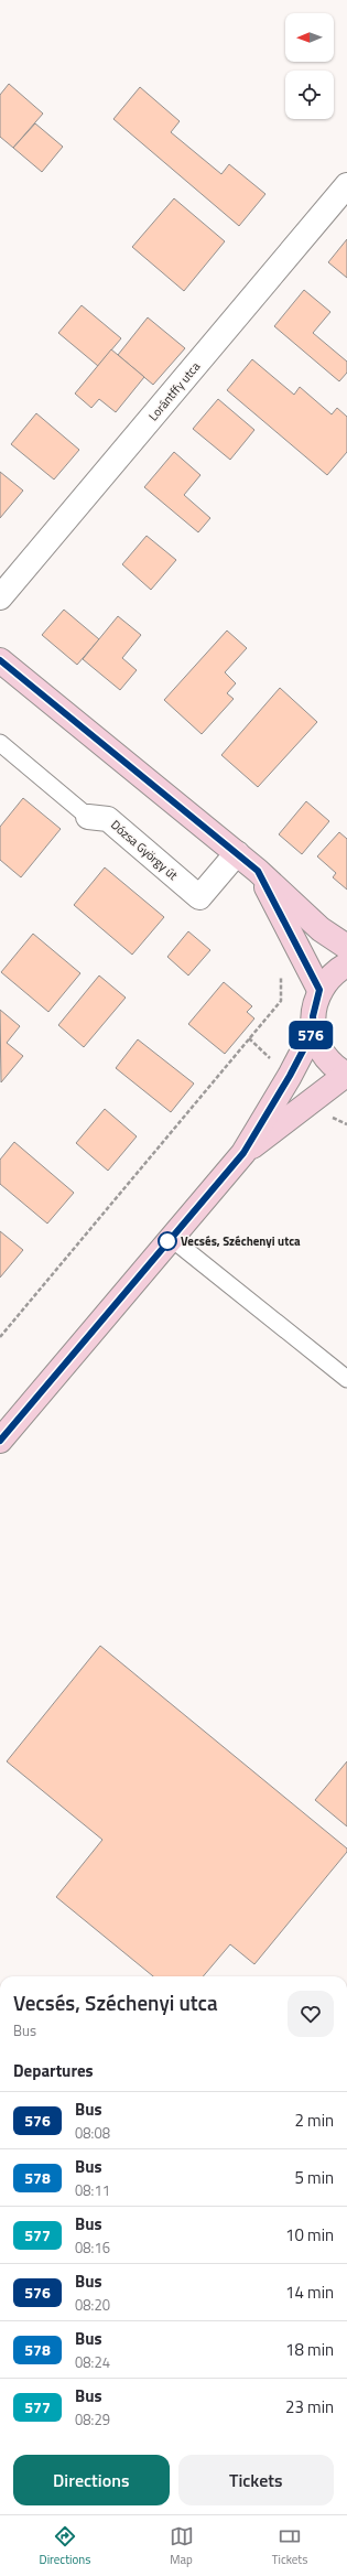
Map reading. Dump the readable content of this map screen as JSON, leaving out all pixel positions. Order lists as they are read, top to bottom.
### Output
{
  "streets": {
    "street": ["Lorántffy utca", "Dózsa György út"]
  },
  "places": ["Vecsés, Széchenyi utca"],
  "lines": ["bus line 576"],
  "north": "left",
  "page": {
    "on_map": "576",
    "heading": [
      ["Vecsés, Széchenyi utca", "Bus"],
      "Departures"
    ],
    "list": [
      {
        "mark": "576",
        "name": "Bus",
        "note": "08:08",
        "value": "2 min"
      },
      {
        "mark": "578",
        "name": "Bus",
        "note": "08:11",
        "value": "5 min"
      },
      {
        "mark": "577",
        "name": "Bus",
        "note": "08:16",
        "value": "10 min"
      },
      {
        "mark": "576",
        "name": "Bus",
        "note": "08:20",
        "value": "14 min"
      },
      {
        "mark": "578",
        "name": "Bus",
        "note": "08:24",
        "value": "18 min"
      },
      {
        "mark": "577",
        "name": "Bus",
        "note": "08:29",
        "value": "23 min"
      }
    ],
    "buttons": ["Directions", "Tickets"],
    "tabs": ["Directions", "Map", "Tickets"]
  }
}
